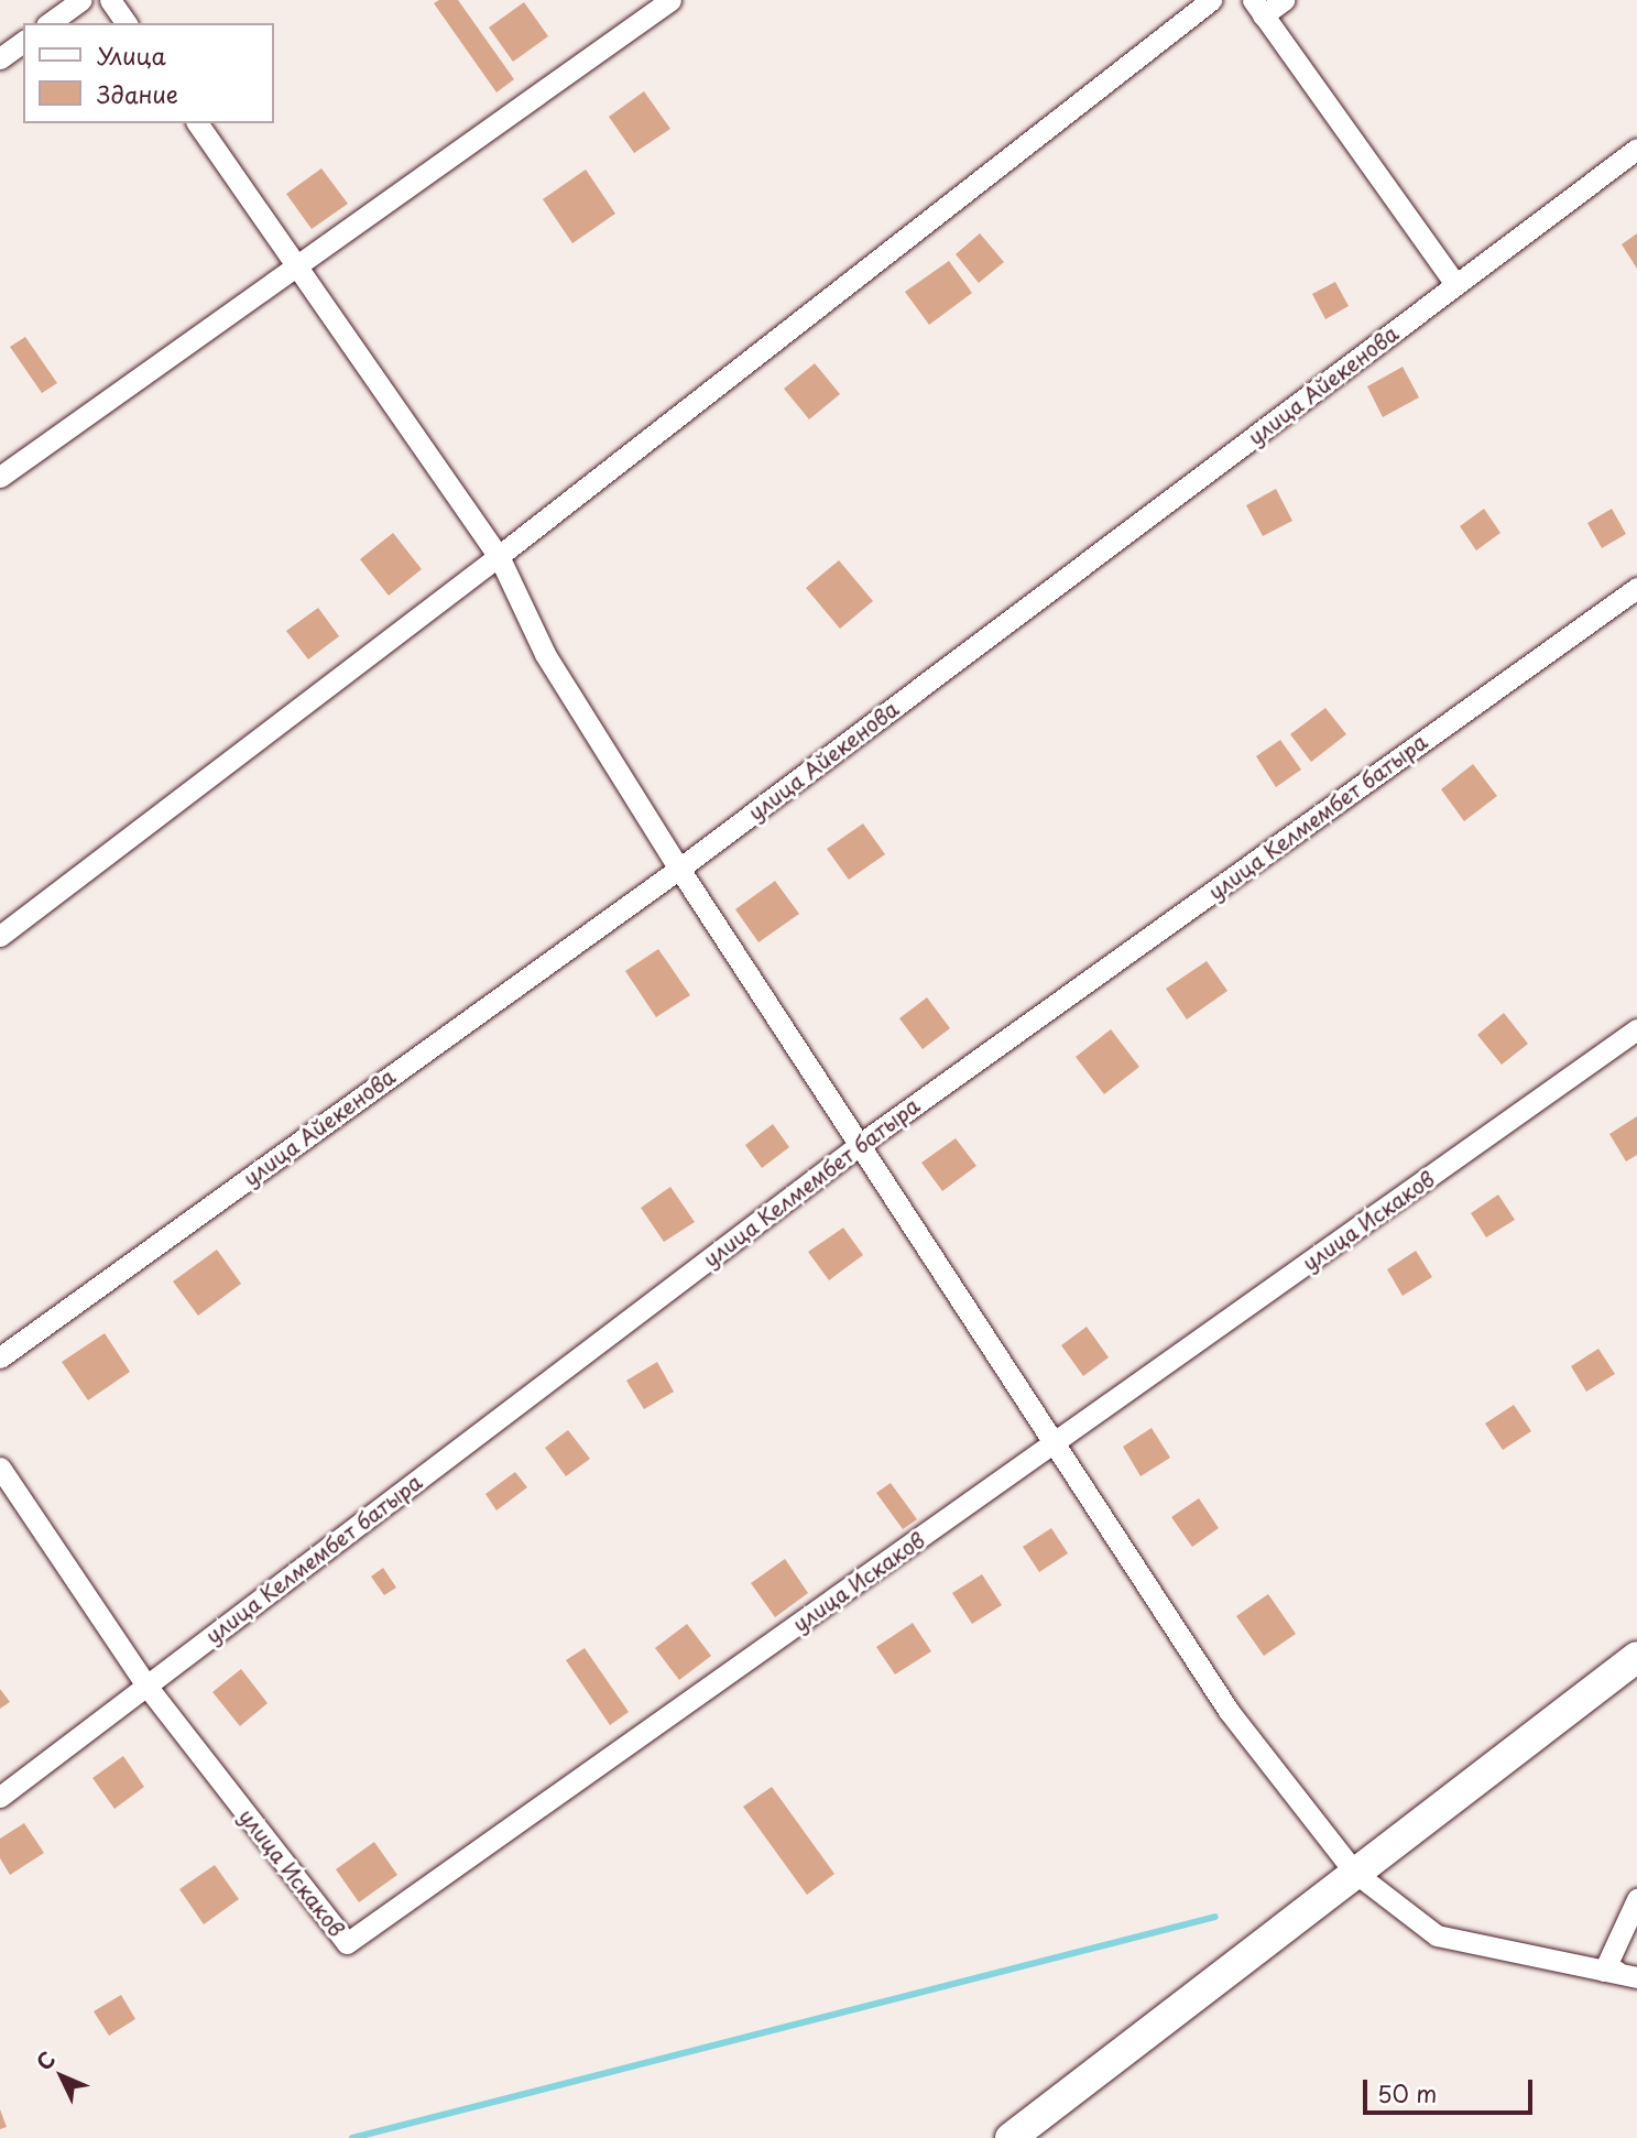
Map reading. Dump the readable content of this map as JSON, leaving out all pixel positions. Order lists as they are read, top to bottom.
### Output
{
  "streets": {
    "street": ["улица Айекенова", "улица Келмембет батыра", "улица Искаков"]
  },
  "crossings": [
    ["улица Келмембет батыра", "улица Искаков"]
  ],
  "legend": ["Улица", "Здание"],
  "scale_bar": "50 m",
  "north": "top left"
}
